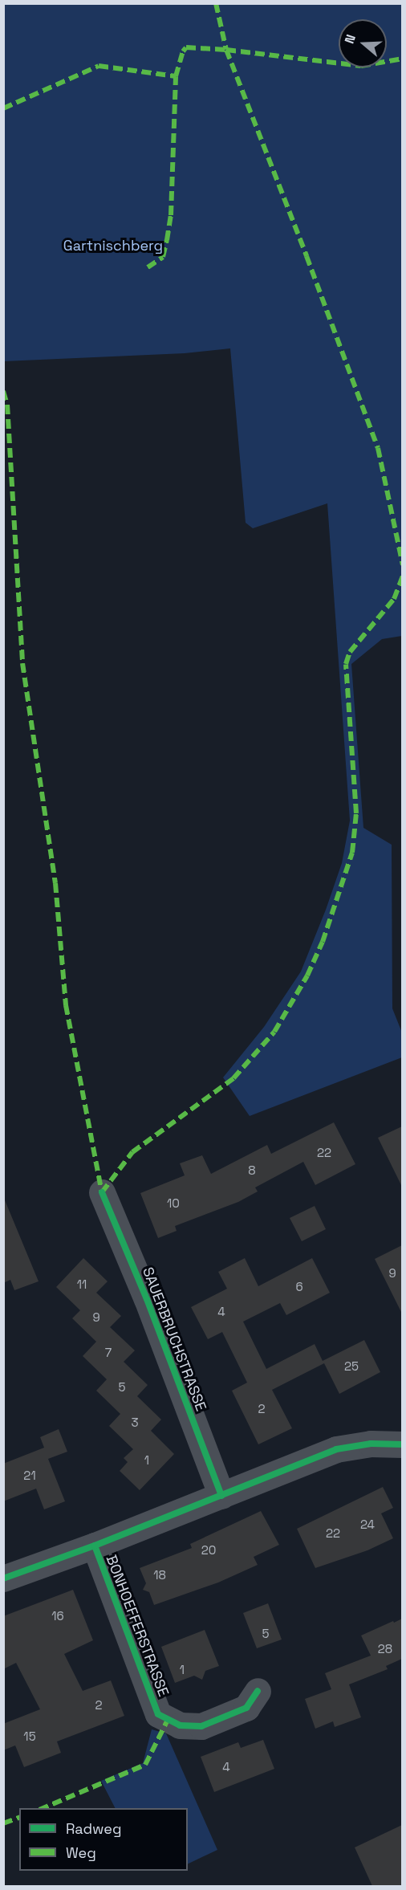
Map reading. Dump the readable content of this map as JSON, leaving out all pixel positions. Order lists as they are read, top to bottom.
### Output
{
  "streets": {
    "street": ["SAUERBRUCHSTRASSE", "BONHOEFFERSTRASSE"]
  },
  "parks": ["Gartnischberg"],
  "house_numbers": [
    "22",
    "8",
    "10",
    "9",
    "11",
    "6",
    "4",
    "9",
    "7",
    "25",
    "5",
    "2",
    "3",
    "1",
    "21",
    "24",
    "22",
    "20",
    "18",
    "16",
    "5",
    "28",
    "1",
    "2",
    "15",
    "4"
  ],
  "legend": ["Radweg", "Weg"],
  "north": "left"
}
